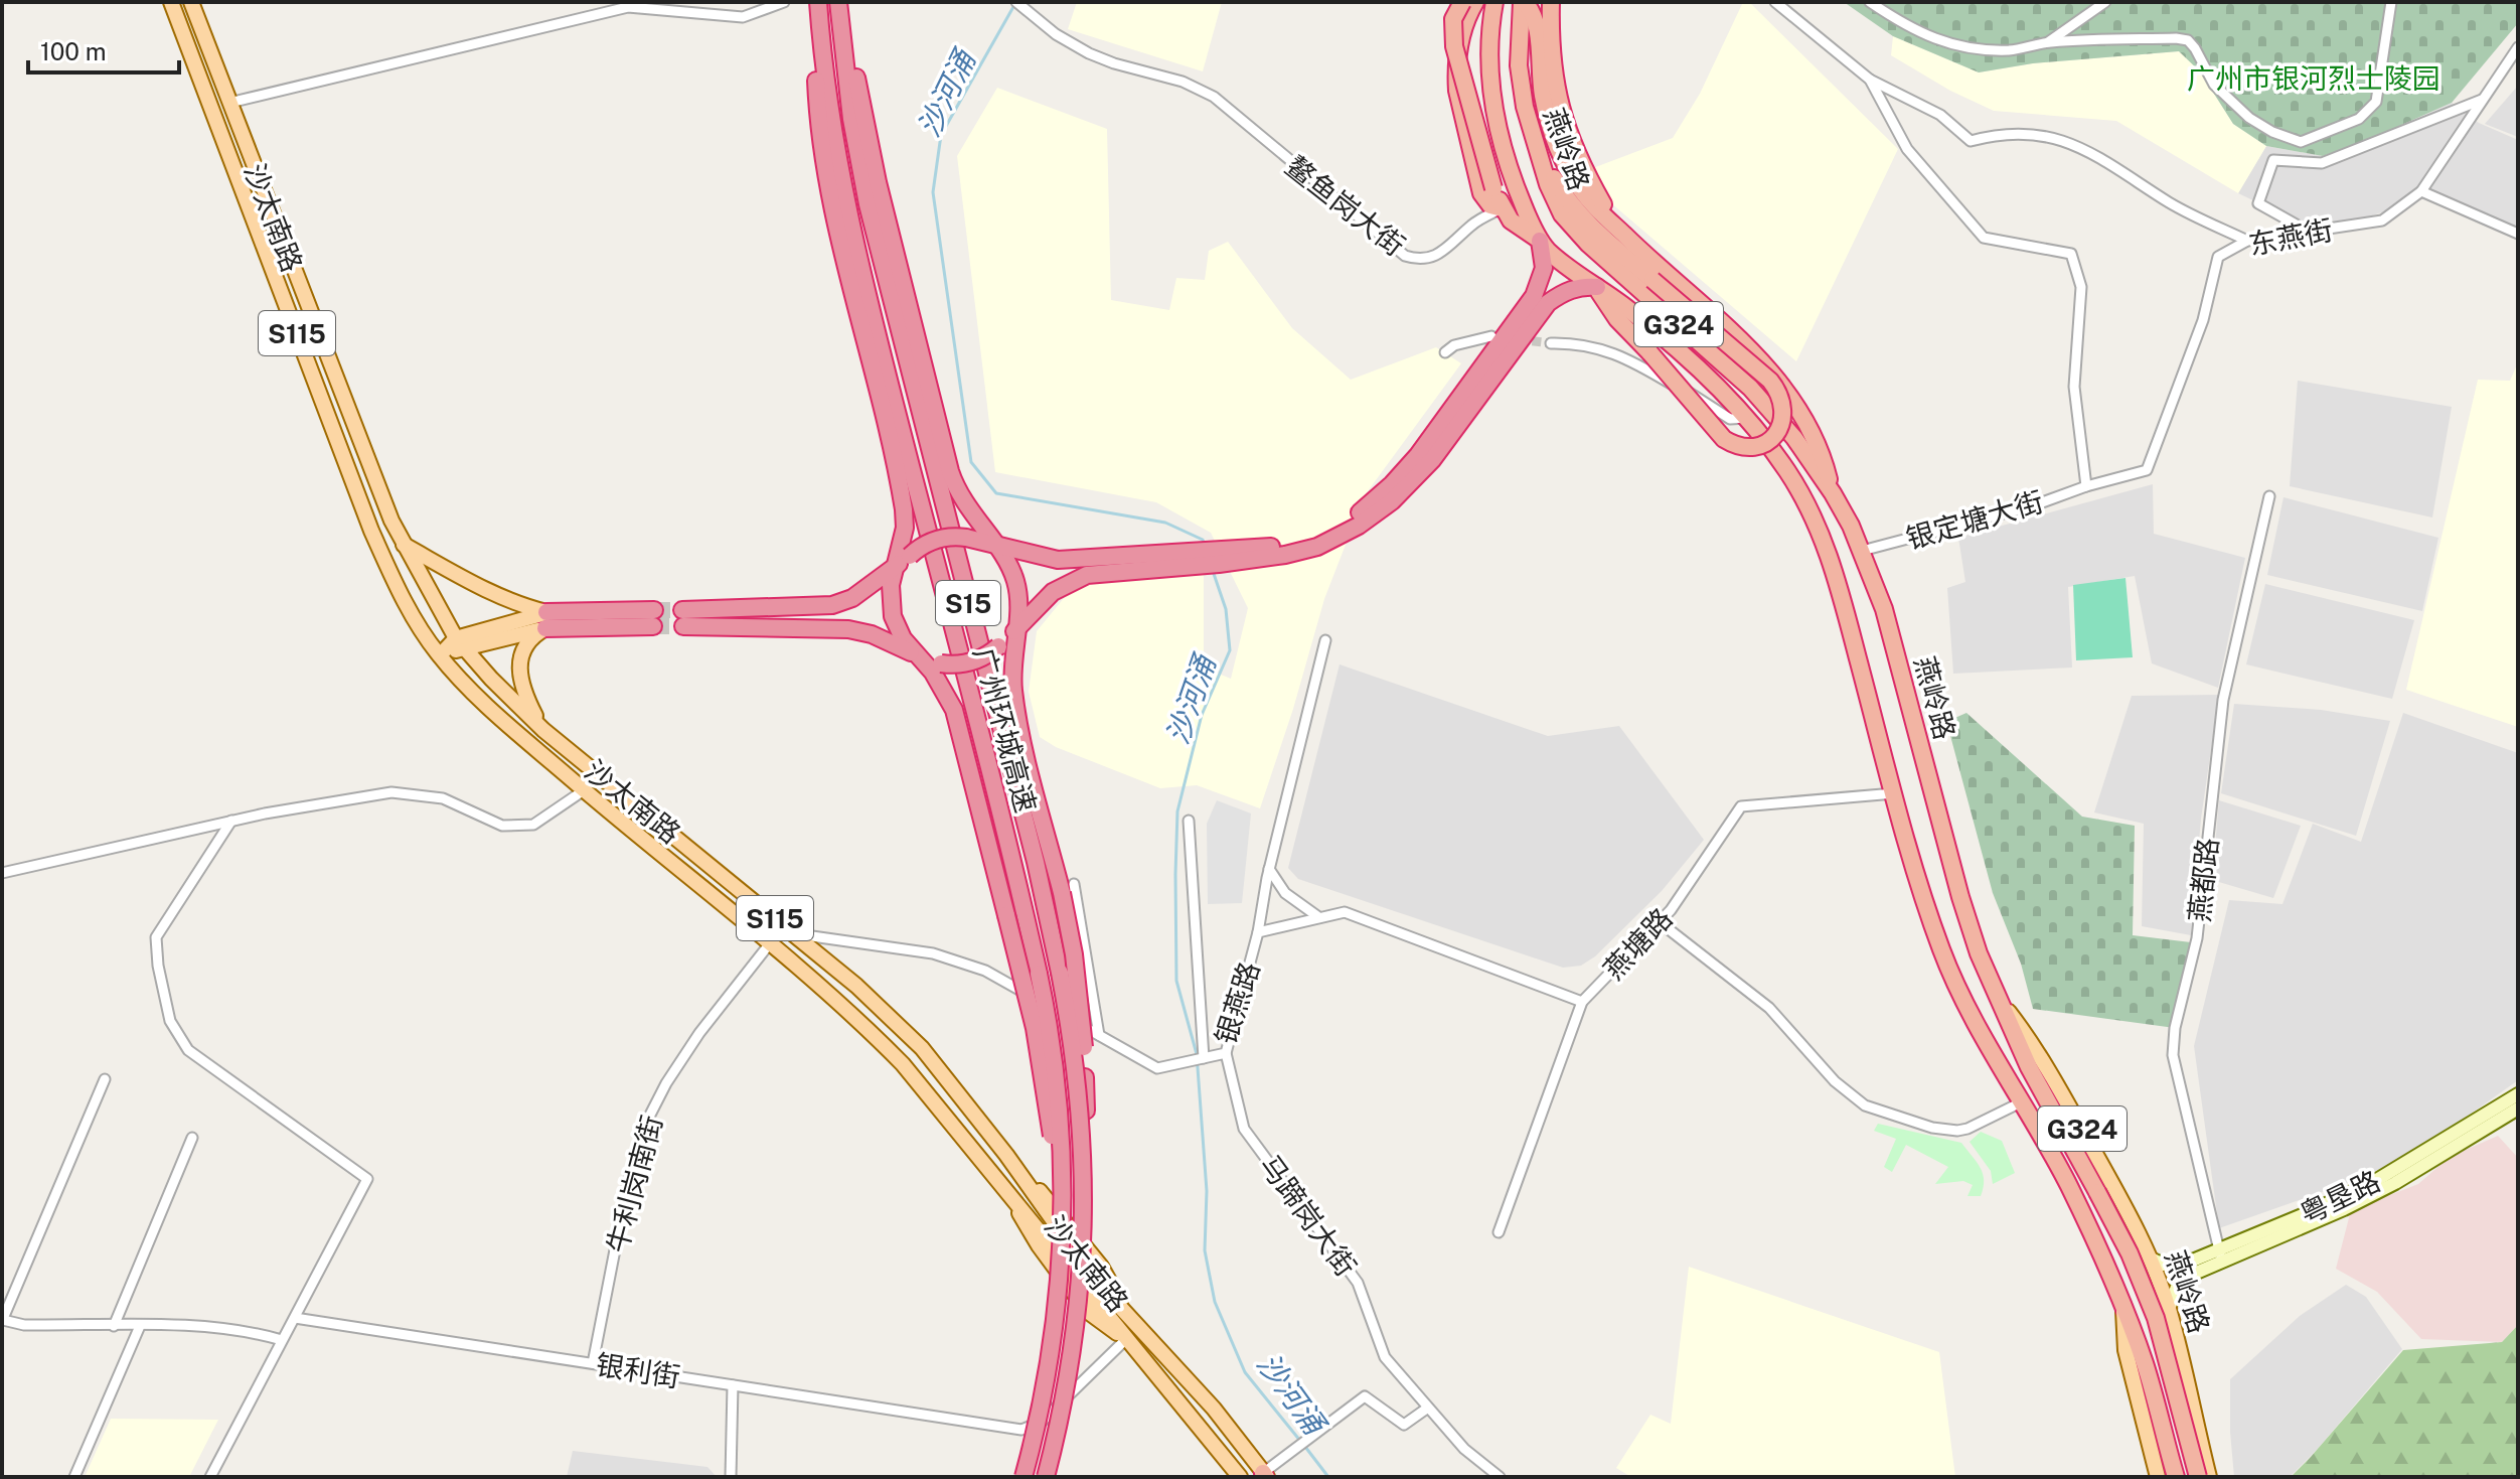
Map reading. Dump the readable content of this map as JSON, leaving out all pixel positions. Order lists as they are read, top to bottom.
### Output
{
  "streets": {
    "highway": [
      "燕岭路",
      "G324",
      "S15",
      "广州环城高速"
    ],
    "main road": ["沙太南路", "S115", "粤垦路"],
    "street": [
      "鳌鱼岗大街",
      "东燕街",
      "银定塘大街",
      "燕都路",
      "燕塘路",
      "银燕路",
      "牛利岗南街",
      "马蹄岗大街",
      "银利街"
    ]
  },
  "crossings": [
    ["燕岭路", "银定塘大街"],
    ["燕岭路", "燕塘路"],
    ["燕岭路", "粤垦路"],
    ["沙太南路", "银燕路"],
    ["沙太南路", "牛利岗南街"],
    ["沙太南路", "银利街"],
    ["东燕街", "银定塘大街"],
    ["燕都路", "粤垦路"],
    ["燕塘路", "银燕路"],
    ["银燕路", "马蹄岗大街"],
    ["牛利岗南街", "银利街"]
  ],
  "water": ["沙河涌"],
  "parks": ["广州市银河烈士陵园"],
  "scale_bar": "100 m"
}
